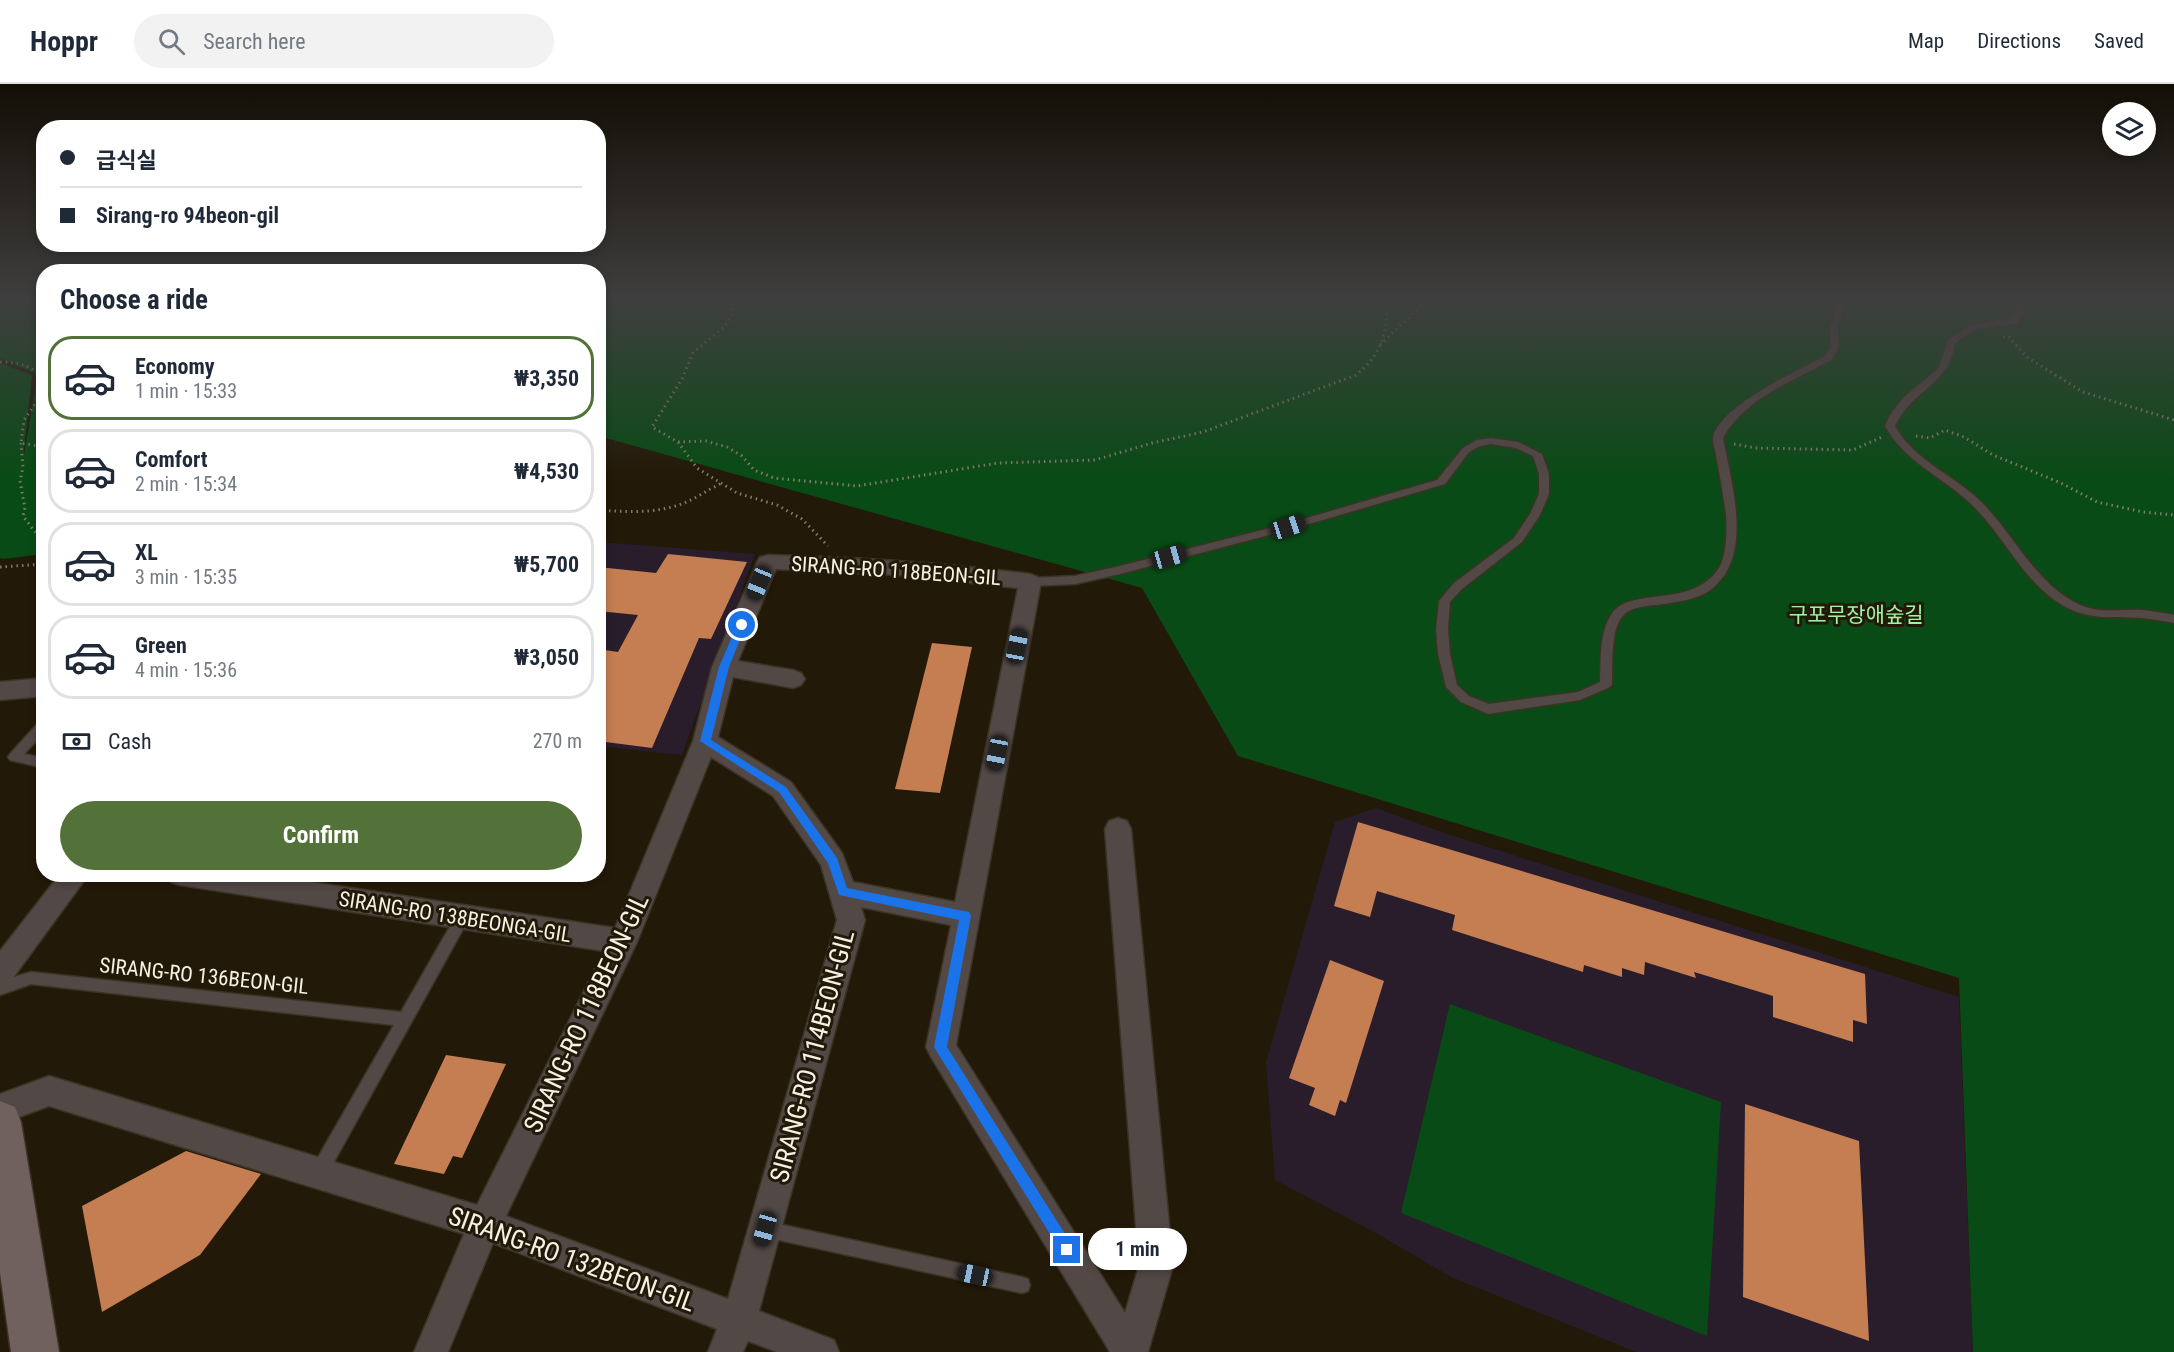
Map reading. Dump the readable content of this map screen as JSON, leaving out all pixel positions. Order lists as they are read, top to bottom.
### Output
{
  "streets": {
    "street": [
      "SIRANG-RO 118BEON-GIL",
      "SIRANG-RO 138BEONGA-GIL",
      "SIRANG-RO 114BEON-GIL",
      "SIRANG-RO 132BEON-GIL"
    ],
    "lane": ["SIRANG-RO 136BEON-GIL"]
  },
  "crossings": [
    ["SIRANG-RO 118BEON-GIL", "SIRANG-RO 138BEONGA-GIL"],
    ["SIRANG-RO 118BEON-GIL", "SIRANG-RO 114BEON-GIL"],
    ["SIRANG-RO 118BEON-GIL", "SIRANG-RO 132BEON-GIL"],
    ["SIRANG-RO 114BEON-GIL", "SIRANG-RO 132BEON-GIL"]
  ],
  "parks": ["구포무장애숲길"],
  "page": {
    "header": "Hoppr",
    "search": "Search here",
    "nav": ["Map", "Directions", "Saved"],
    "banner": ["급식실", "Sirang-ro 94beon-gil"],
    "heading": "Choose a ride",
    "list": [
      {
        "name": "Economy",
        "note": "1 min · 15:33",
        "value": "₩3,350"
      },
      {
        "name": "Comfort",
        "note": "2 min · 15:34",
        "value": "₩4,530"
      },
      {
        "name": "XL",
        "note": "3 min · 15:35",
        "value": "₩5,700"
      },
      {
        "name": "Green",
        "note": "4 min · 15:36",
        "value": "₩3,050"
      }
    ],
    "pay": ["Cash", "270 m"],
    "buttons": "Confirm",
    "bubble": "1 min"
  }
}
